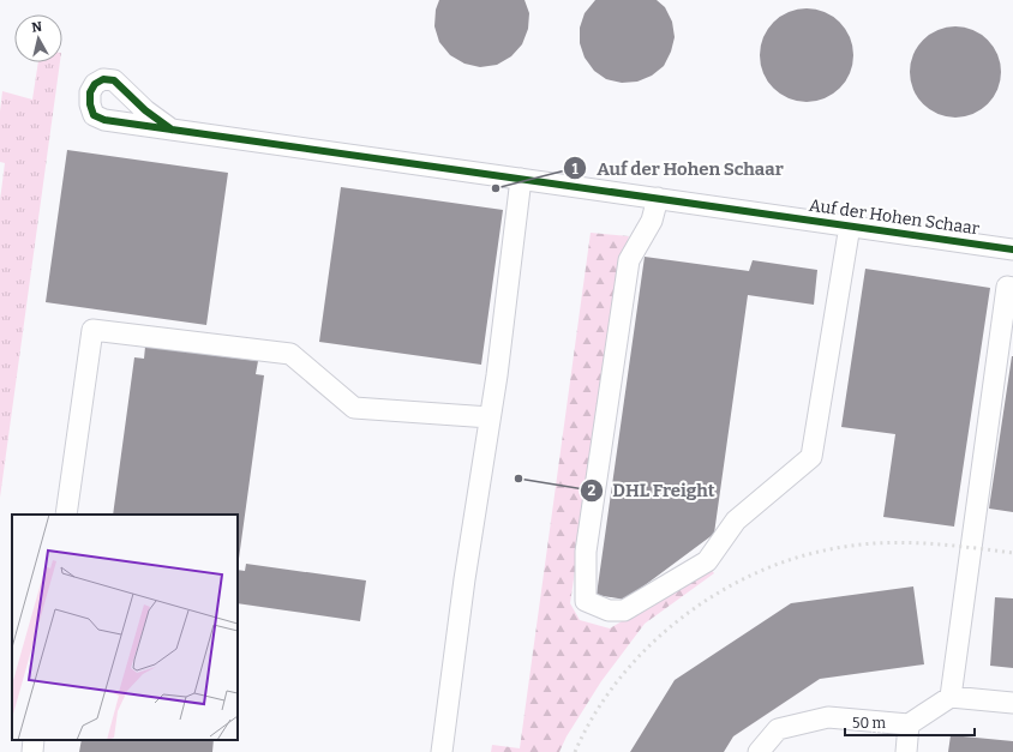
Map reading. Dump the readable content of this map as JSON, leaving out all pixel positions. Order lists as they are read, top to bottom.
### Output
{
  "streets": {
    "street": ["Auf der Hohen Schaar"]
  },
  "places": ["Auf der Hohen Schaar", "DHL Freight"],
  "scale_bar": "50 m",
  "north": "top"
}
